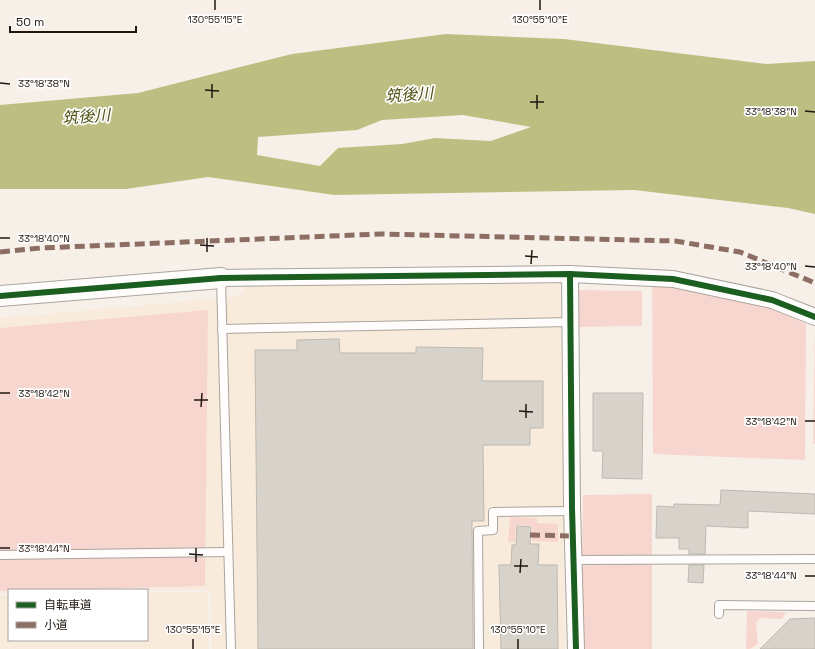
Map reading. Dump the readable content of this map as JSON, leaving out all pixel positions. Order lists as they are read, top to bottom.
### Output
{
  "water": ["筑後川"],
  "legend": ["自転車道", "小道"],
  "scale_bar": "50 m",
  "coordinates": [
    "130°55'15\"E",
    "130°55'10\"E",
    "33°18'38\"N",
    "33°18'40\"N",
    "33°18'42\"N",
    "33°18'44\"N"
  ]
}
